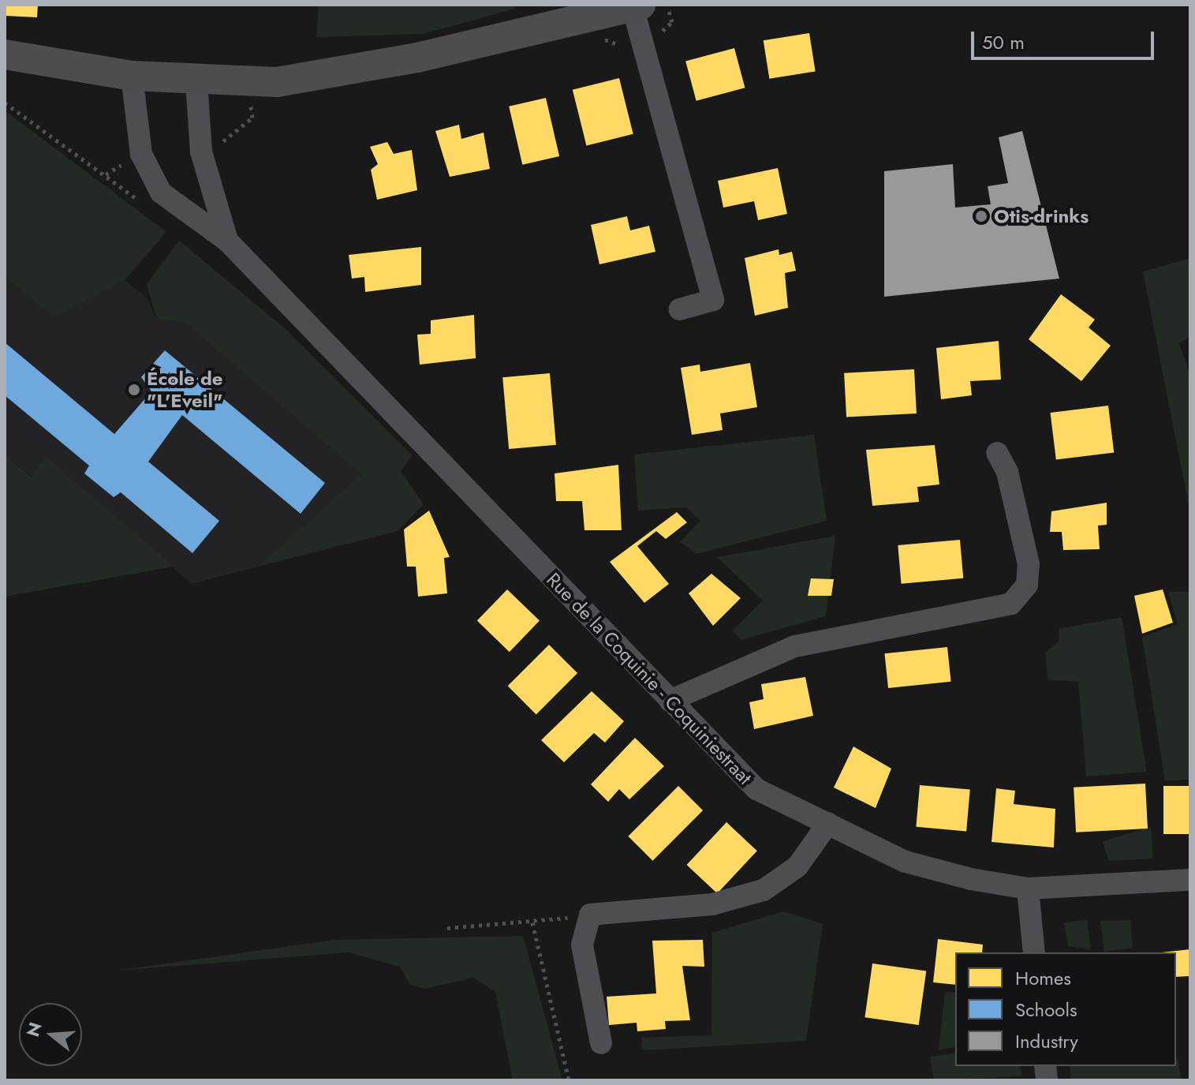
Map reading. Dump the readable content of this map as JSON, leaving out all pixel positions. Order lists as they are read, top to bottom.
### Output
{
  "streets": {
    "street": ["Rue de la Coquinie - Coquiniestraat"]
  },
  "places": ["Otis-drinks", "École de \"L'Eveil\""],
  "legend": ["Homes", "Schools", "Industry"],
  "scale_bar": "50 m",
  "north": "left"
}
